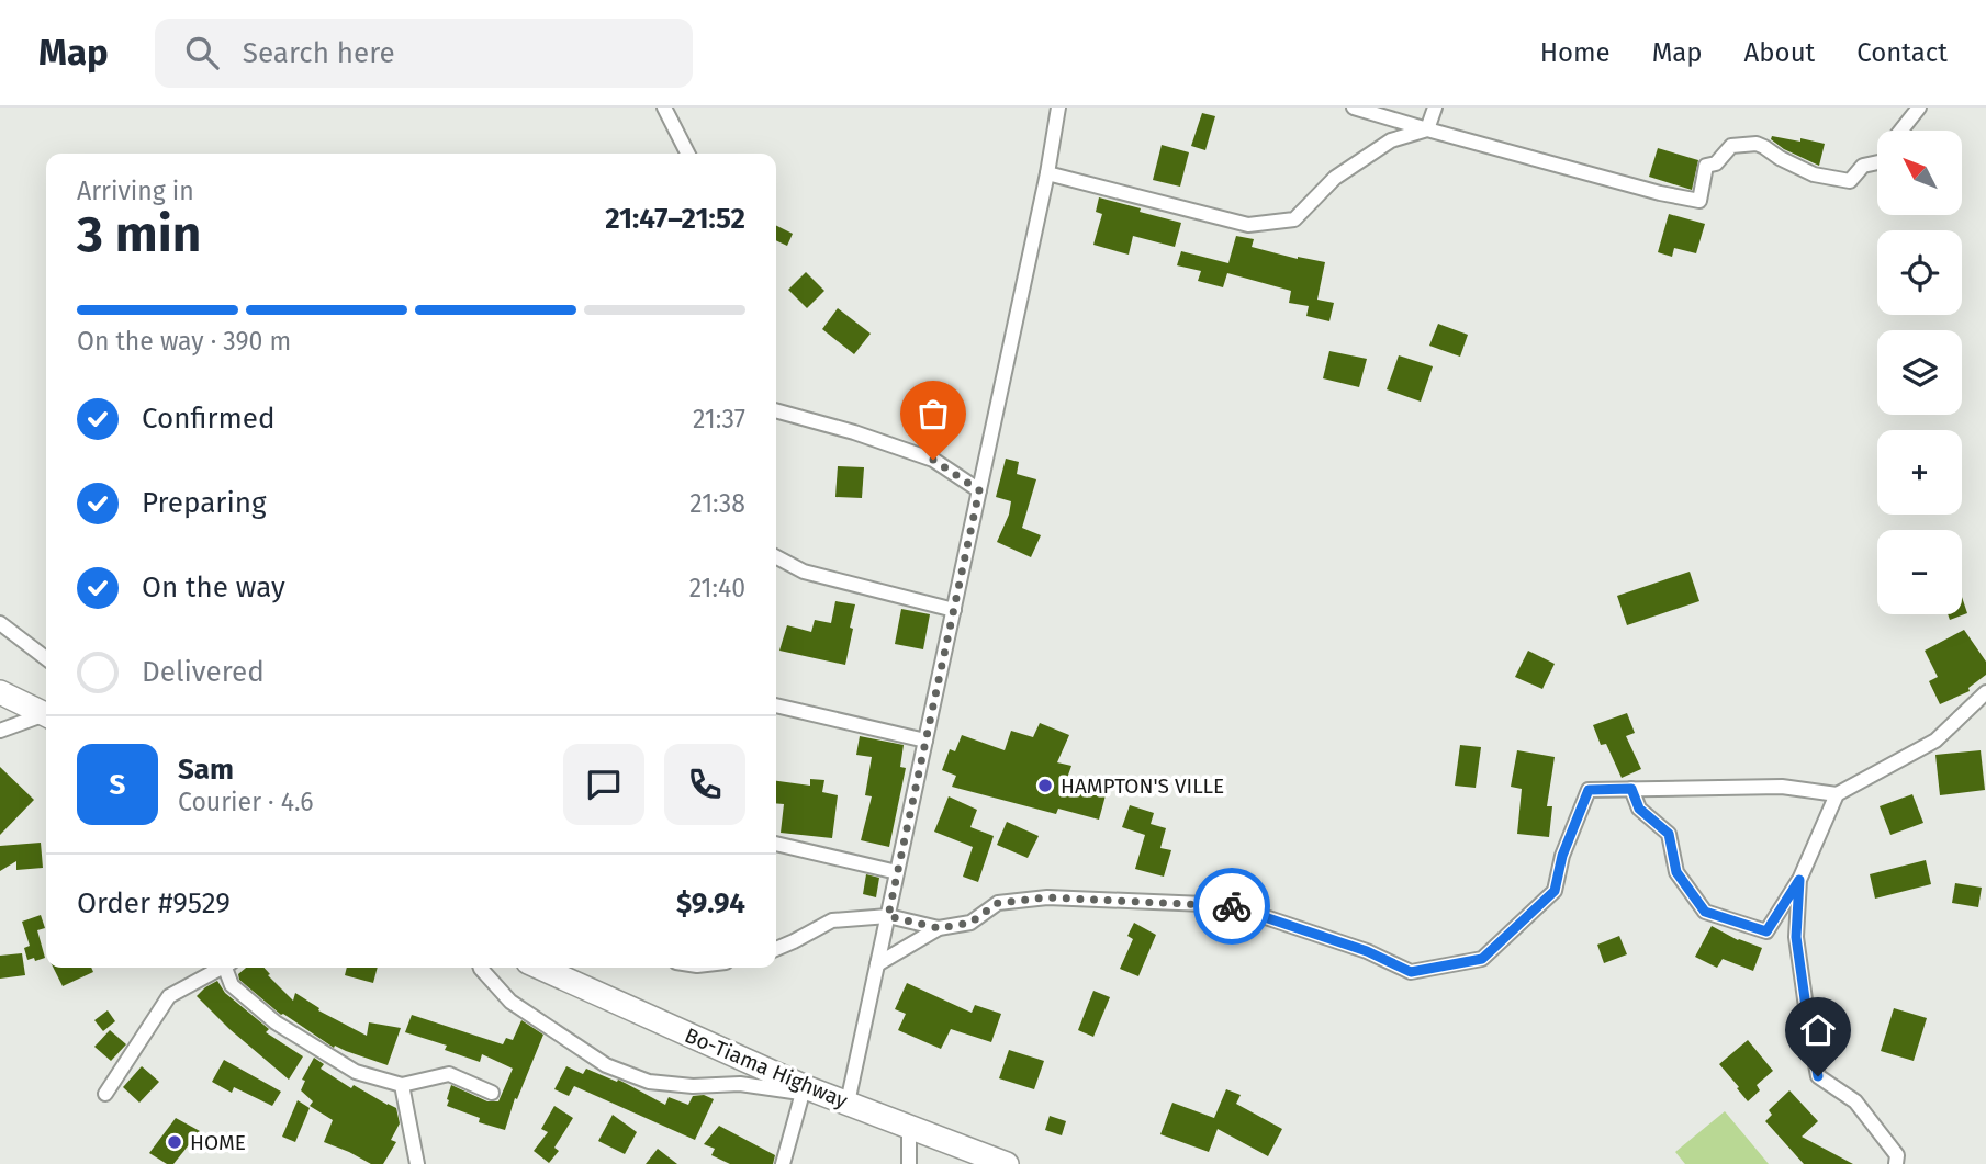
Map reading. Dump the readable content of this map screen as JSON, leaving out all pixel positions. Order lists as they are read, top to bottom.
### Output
{
  "streets": {
    "highway": ["Bo-Tiama Highway"]
  },
  "places": ["HAMPTON'S VILLE", "HOME"],
  "north": "top left",
  "page": {
    "header": "Map",
    "search": "Search here",
    "nav": [
      "Home",
      "Map",
      "About",
      "Contact"
    ],
    "map_buttons": ["+", "−"],
    "heading": ["3 min", "Arriving in", "21:47–21:52"],
    "panel": [
      "Sam",
      "Courier · 4.6",
      "Order #9529",
      "$9.94"
    ],
    "bar": "On the way · 390 m",
    "list": [
      ["Confirmed", "21:37"],
      ["Preparing", "21:38"],
      ["On the way", "21:40"],
      "Delivered"
    ],
    "round": "S"
  }
}
